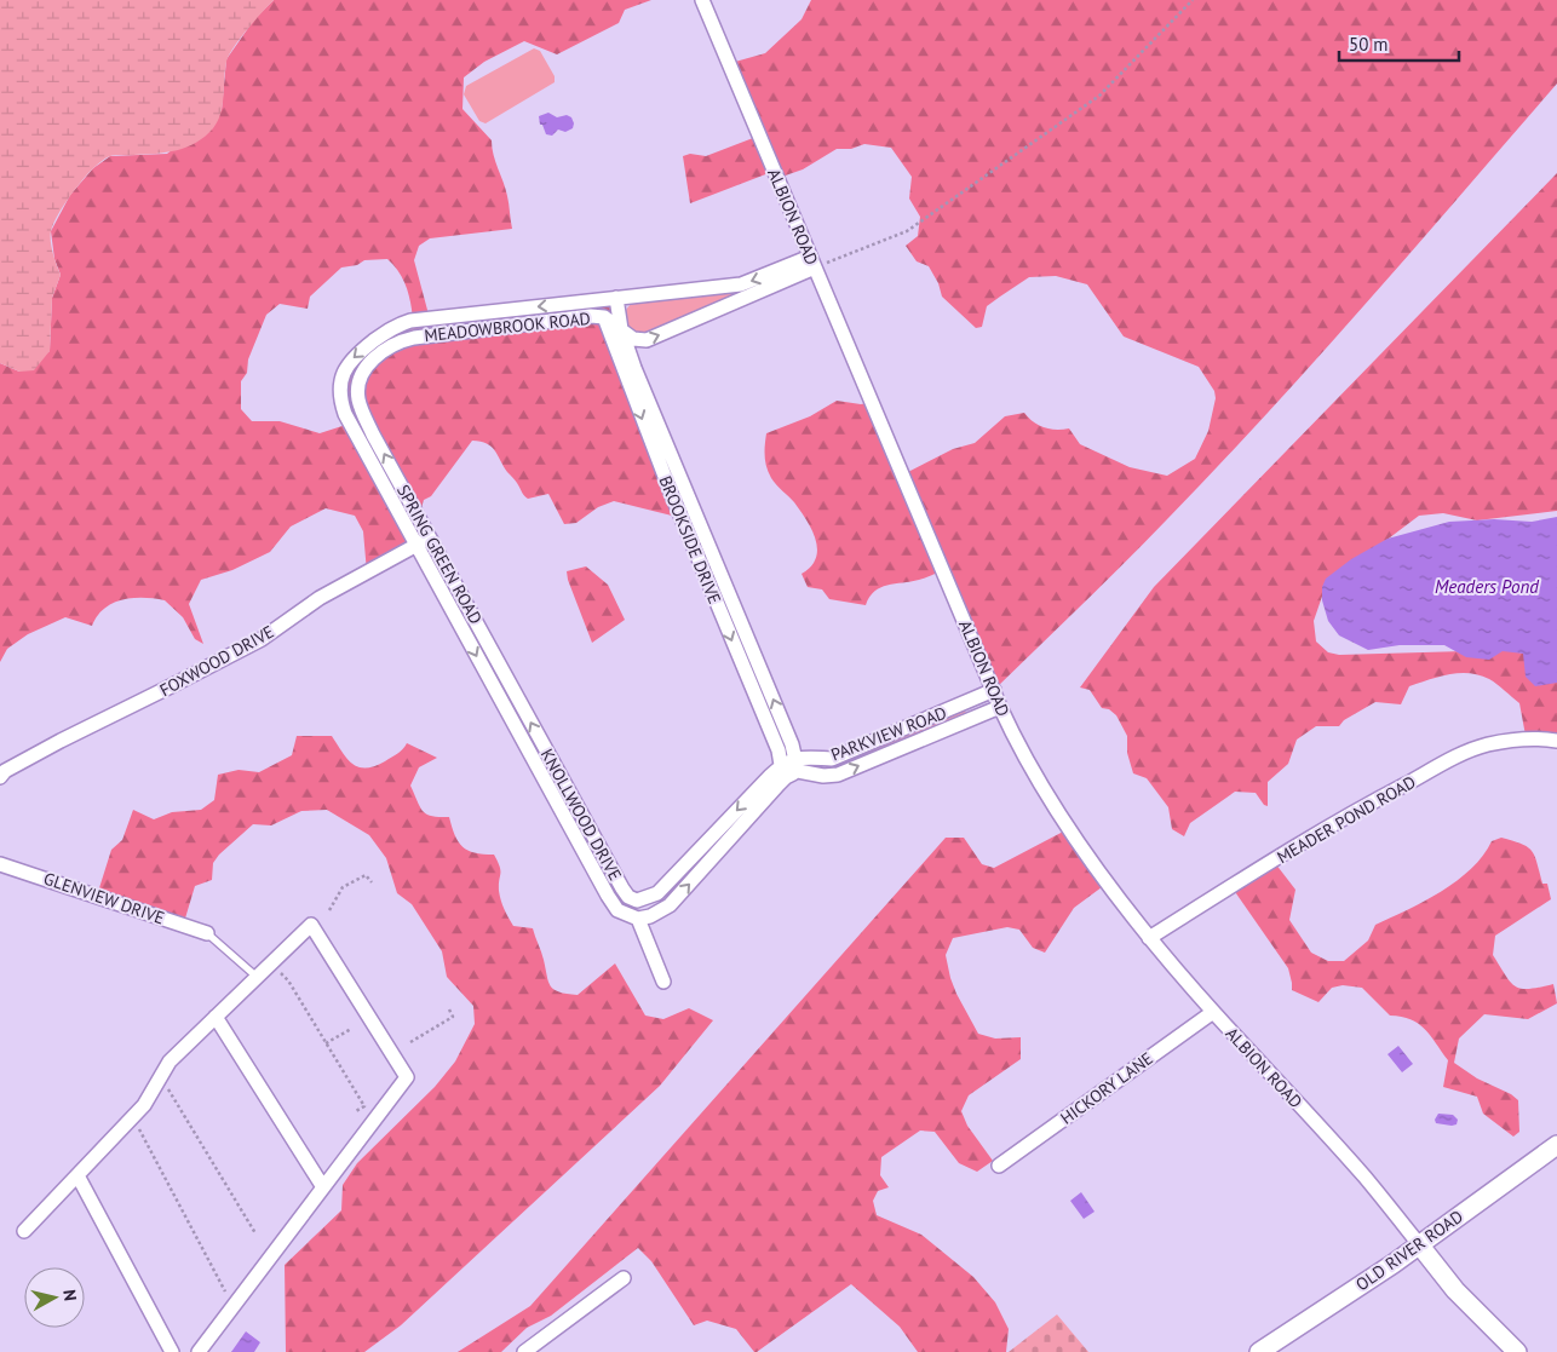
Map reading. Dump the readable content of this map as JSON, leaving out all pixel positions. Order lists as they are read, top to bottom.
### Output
{
  "streets": {
    "main road": ["OLD RIVER ROAD"],
    "street": [
      "ALBION ROAD",
      "MEADOWBROOK ROAD",
      "BROOKSIDE DRIVE",
      "SPRING GREEN ROAD",
      "FOXWOOD DRIVE",
      "PARKVIEW ROAD",
      "KNOLLWOOD DRIVE",
      "MEADER POND ROAD",
      "GLENVIEW DRIVE",
      "HICKORY LANE"
    ]
  },
  "crossings": [
    ["ALBION ROAD", "MEADOWBROOK ROAD"],
    ["ALBION ROAD", "PARKVIEW ROAD"],
    ["ALBION ROAD", "MEADER POND ROAD"],
    ["ALBION ROAD", "HICKORY LANE"],
    ["ALBION ROAD", "OLD RIVER ROAD"],
    ["MEADOWBROOK ROAD", "BROOKSIDE DRIVE"],
    ["MEADOWBROOK ROAD", "SPRING GREEN ROAD"],
    ["MEADOWBROOK ROAD", "FOXWOOD DRIVE"],
    ["BROOKSIDE DRIVE", "PARKVIEW ROAD"],
    ["BROOKSIDE DRIVE", "KNOLLWOOD DRIVE"],
    ["SPRING GREEN ROAD", "FOXWOOD DRIVE"],
    ["SPRING GREEN ROAD", "KNOLLWOOD DRIVE"],
    ["PARKVIEW ROAD", "KNOLLWOOD DRIVE"]
  ],
  "water": ["Meaders Pond"],
  "scale_bar": "50 m",
  "north": "right"
}
